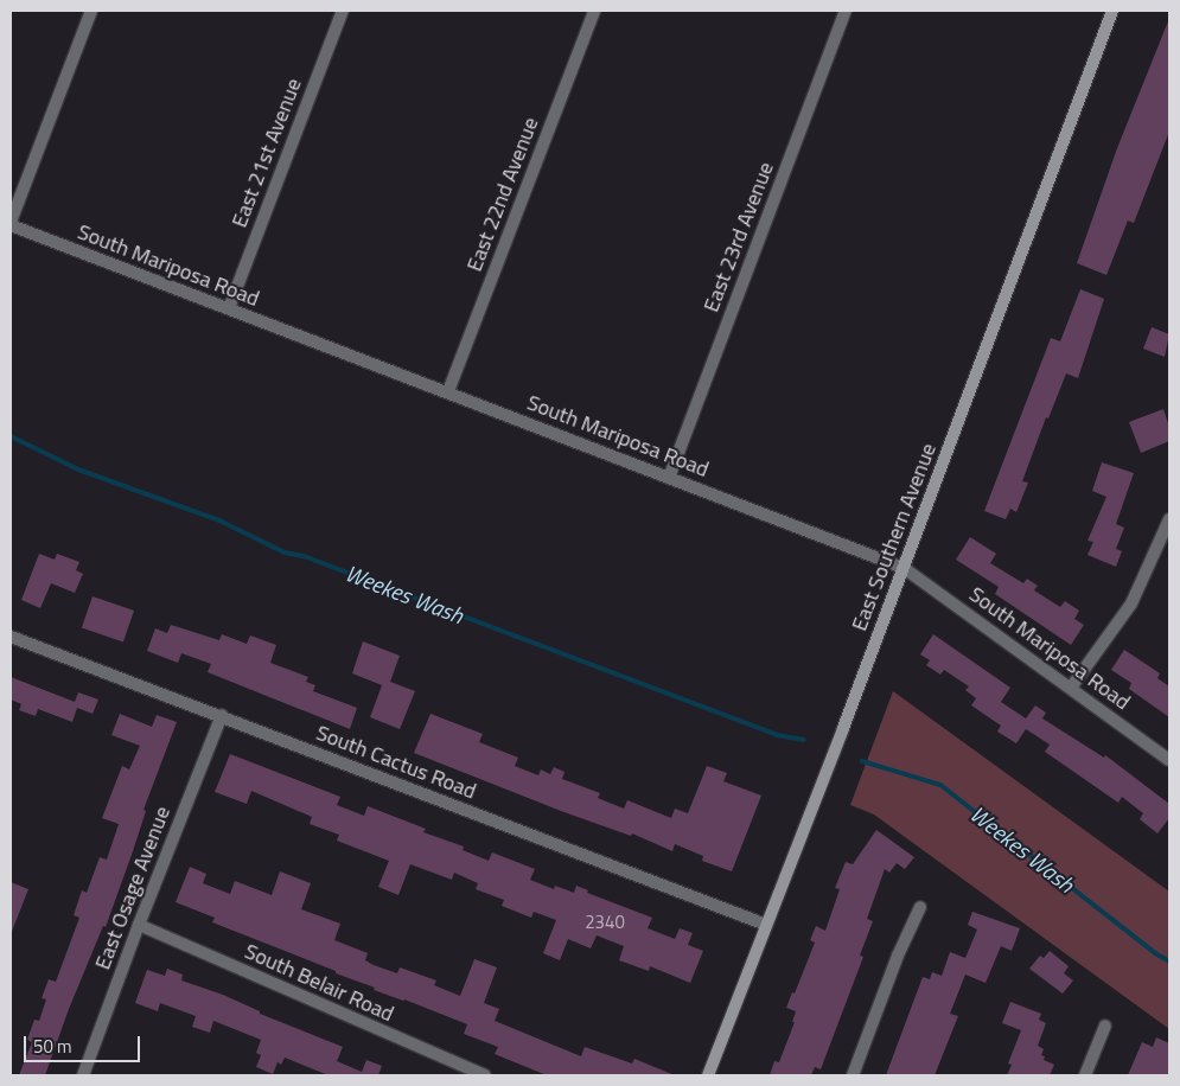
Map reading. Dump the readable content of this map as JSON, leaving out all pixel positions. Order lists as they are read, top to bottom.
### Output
{
  "streets": {
    "main road": ["East Southern Avenue"],
    "street": [
      "East 21st Avenue",
      "East 22nd Avenue",
      "East 23rd Avenue",
      "South Mariposa Road",
      "South Cactus Road",
      "East Osage Avenue",
      "South Belair Road"
    ]
  },
  "crossings": [
    ["East 21st Avenue", "South Mariposa Road"],
    ["East 22nd Avenue", "South Mariposa Road"],
    ["East 23rd Avenue", "South Mariposa Road"],
    ["South Mariposa Road", "East Southern Avenue"],
    ["East Southern Avenue", "South Cactus Road"],
    ["South Cactus Road", "East Osage Avenue"],
    ["East Osage Avenue", "South Belair Road"]
  ],
  "water": ["Weekes Wash"],
  "house_numbers": ["2340"],
  "scale_bar": "50 m"
}
